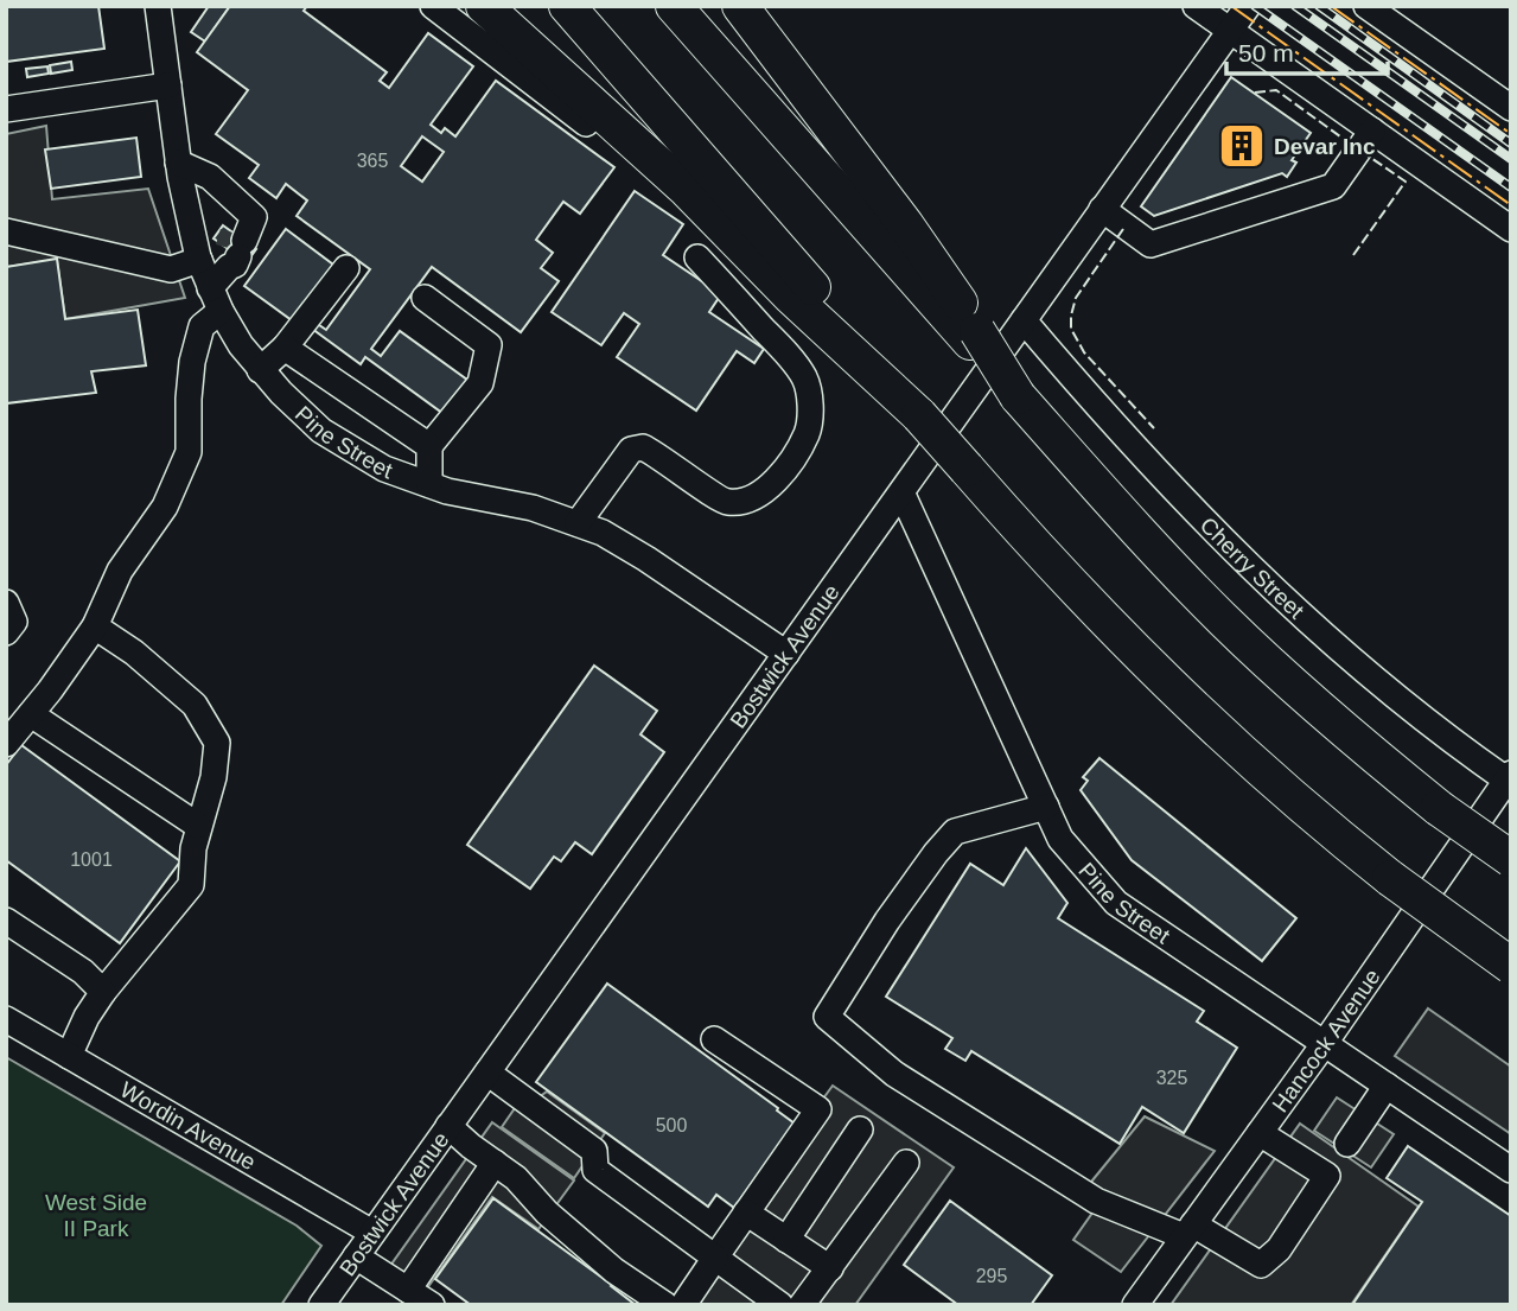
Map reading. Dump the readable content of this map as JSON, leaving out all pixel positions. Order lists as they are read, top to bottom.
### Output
{
  "streets": {
    "street": [
      "Pine Street",
      "Cherry Street",
      "Bostwick Avenue",
      "Hancock Avenue",
      "Wordin Avenue"
    ]
  },
  "crossings": [
    ["Pine Street", "Bostwick Avenue"],
    ["Pine Street", "Hancock Avenue"],
    ["Cherry Street", "Bostwick Avenue"],
    ["Cherry Street", "Hancock Avenue"],
    ["Bostwick Avenue", "Wordin Avenue"]
  ],
  "parks": ["West Side II Park"],
  "places": {
    "building": ["Devar Inc"]
  },
  "house_numbers": [
    "365",
    "1001",
    "325",
    "500",
    "295"
  ],
  "scale_bar": "50 m"
}
